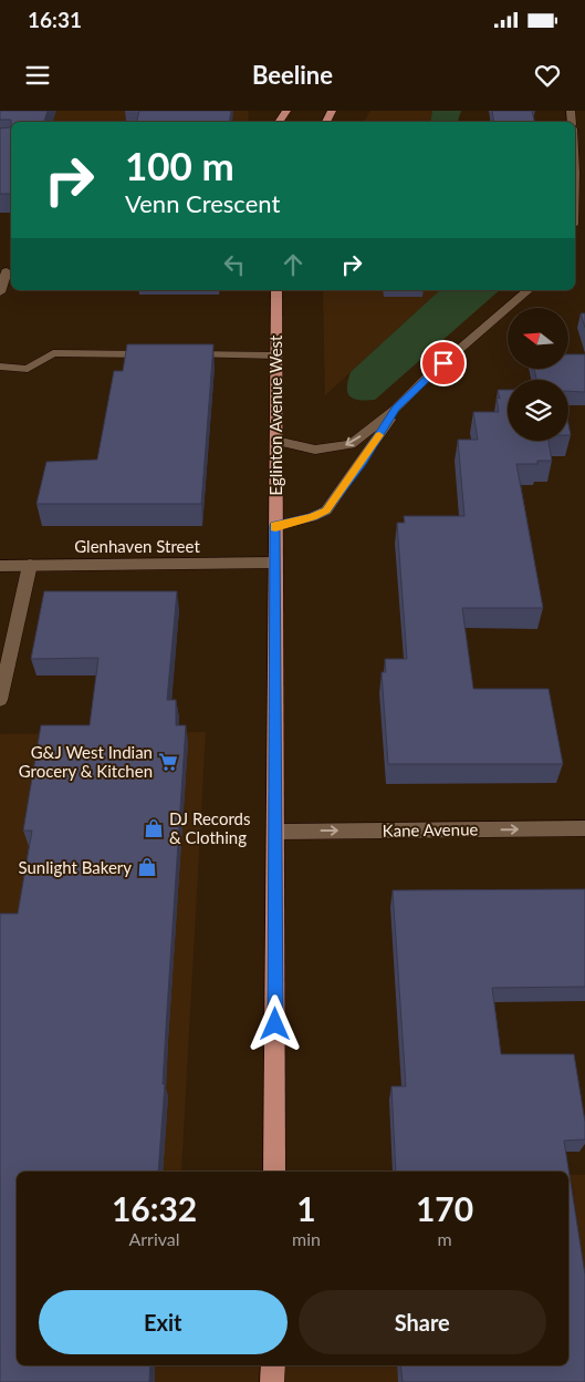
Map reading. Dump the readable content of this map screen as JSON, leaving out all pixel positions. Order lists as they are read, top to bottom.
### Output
{
  "streets": {
    "main road": ["Eglinton Avenue West"],
    "street": ["Glenhaven Street", "Kane Avenue"]
  },
  "crossings": [
    ["Eglinton Avenue West", "Glenhaven Street"],
    ["Eglinton Avenue West", "Kane Avenue"]
  ],
  "one_way": ["Kane Avenue"],
  "places": {
    "supermarket": ["G&J West Indian Grocery & Kitchen"],
    "shop": ["DJ Records & Clothing", "Sunlight Bakery"]
  },
  "north": "left",
  "page": {
    "status": "16:31",
    "header": "Beeline",
    "turn": ["100 m", "Venn Crescent"],
    "eta": [
      "16:32",
      "Arrival",
      "1",
      "min",
      "170",
      "m"
    ],
    "buttons": ["Exit", "Share"]
  }
}
